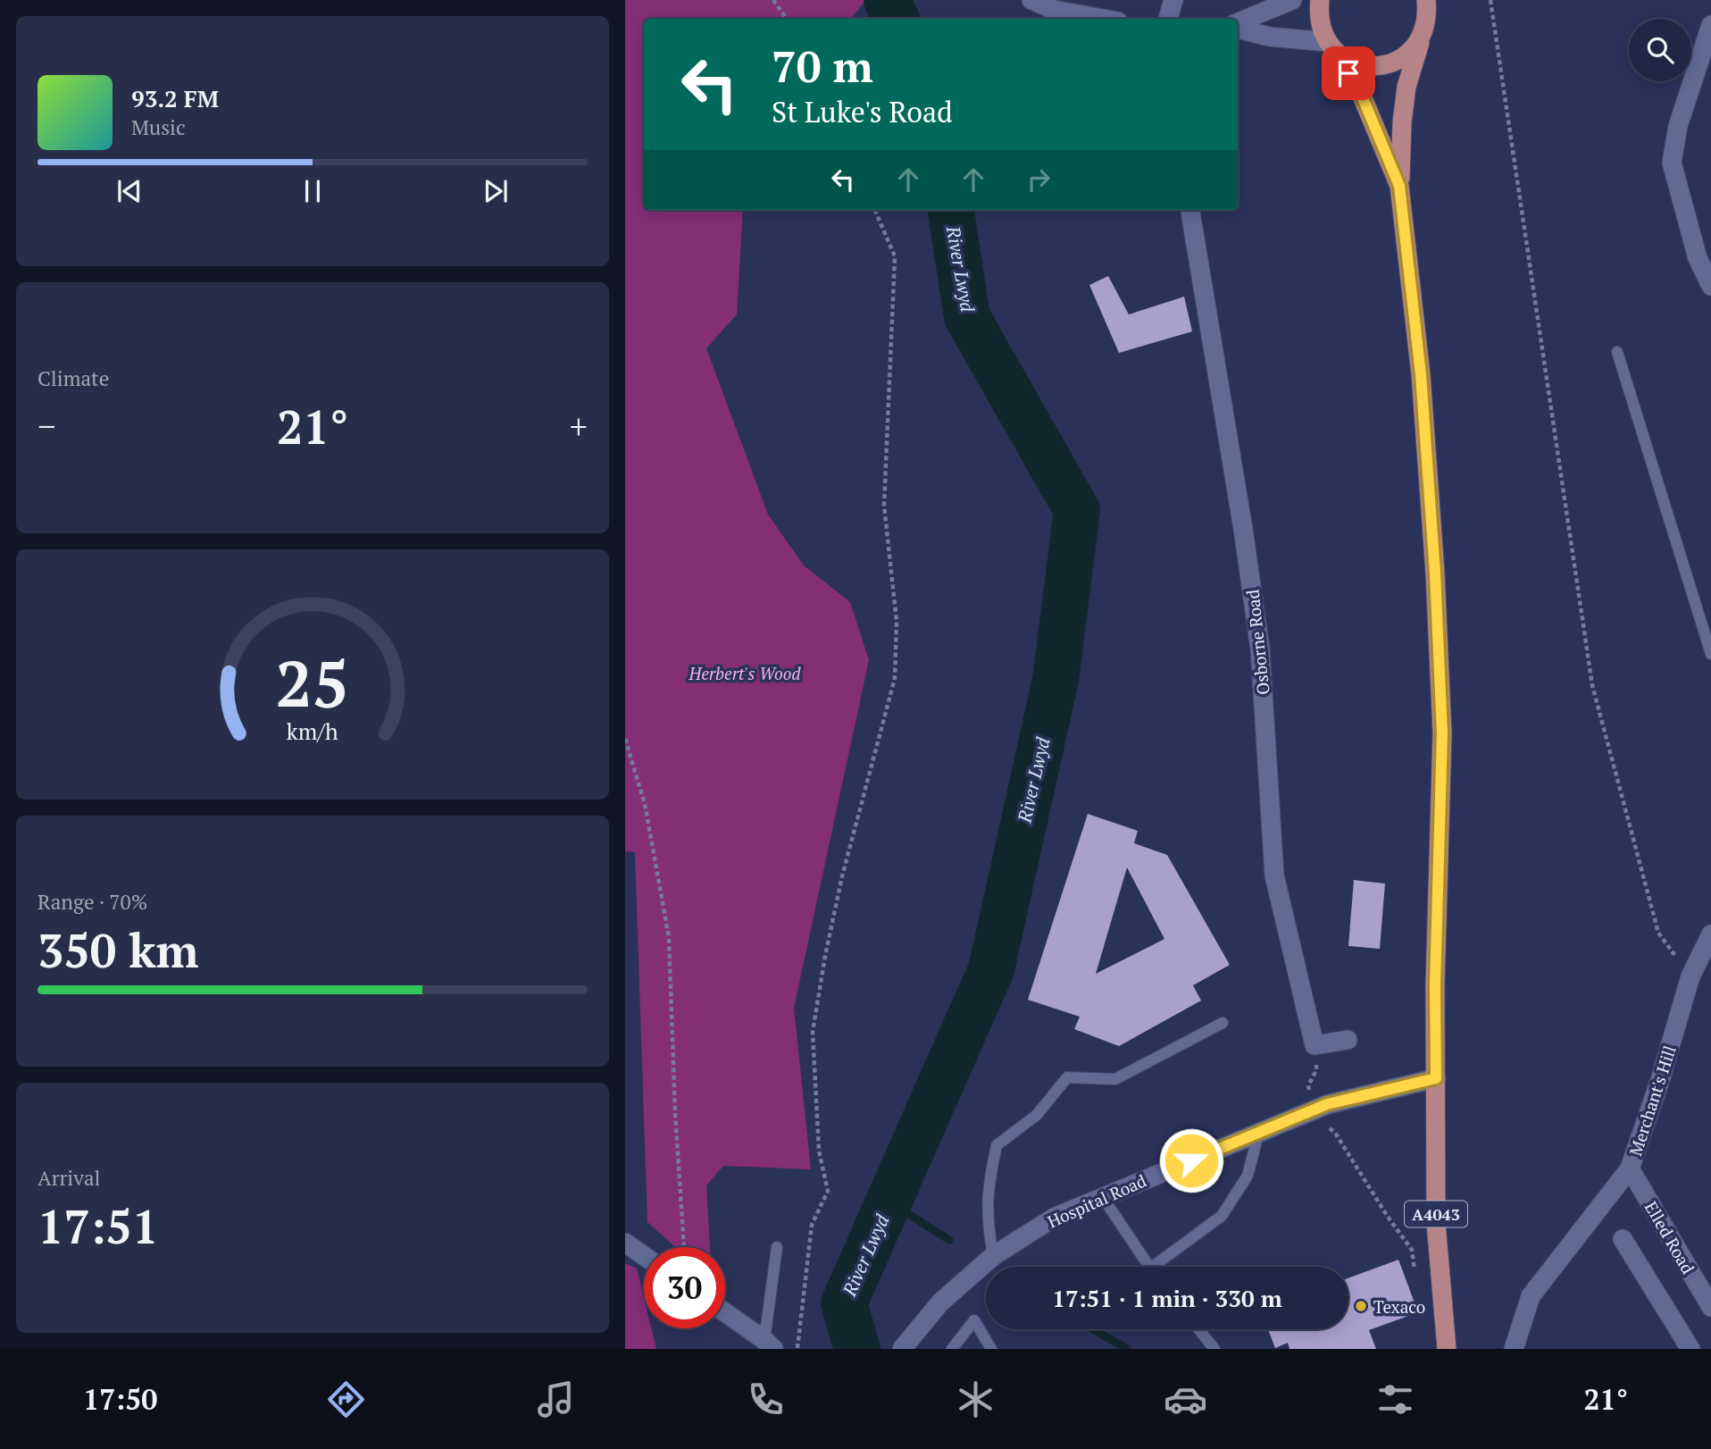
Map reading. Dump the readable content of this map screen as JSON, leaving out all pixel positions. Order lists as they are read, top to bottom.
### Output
{
  "streets": {
    "main road": ["A4043"],
    "street": [
      "Osborne Road",
      "Merchant's Hill",
      "Hospital Road",
      "Elled Road"
    ]
  },
  "crossings": [
    ["Merchant's Hill", "Elled Road"],
    ["Hospital Road", "A4043"]
  ],
  "water": ["River Lwyd"],
  "parks": ["Herbert's Wood"],
  "places": ["Texaco"],
  "page": {
    "turn": ["70 m", "St Luke's Road"],
    "song": ["93.2 FM", "Music"],
    "tile": [
      "Climate",
      ["Range · 70%", "350 km"],
      ["Arrival", "17:51"]
    ],
    "heat": ["−", "21°", "+"],
    "limit": "30",
    "trip": "17:51 · 1 min · 330 m",
    "tabs": ["17:50", "21°"],
    "gauge": ["25", "km/h"]
  }
}
